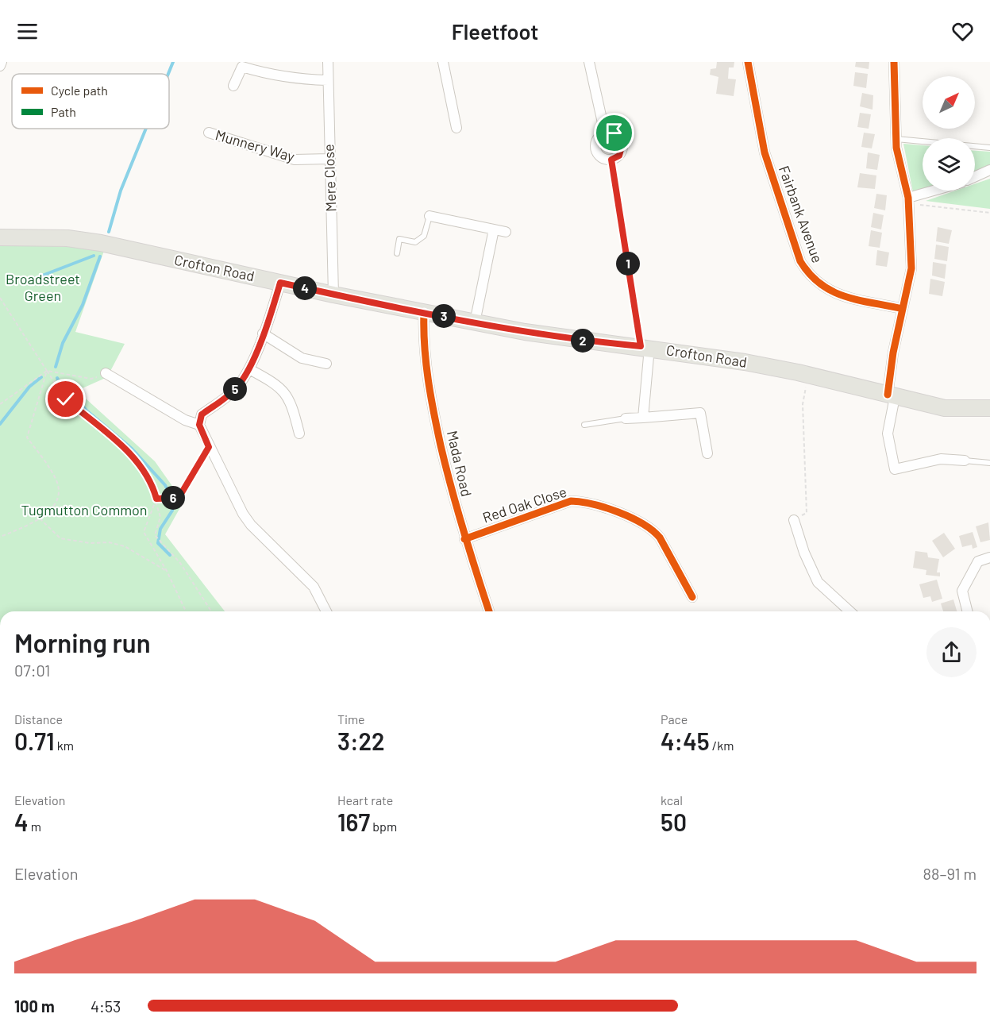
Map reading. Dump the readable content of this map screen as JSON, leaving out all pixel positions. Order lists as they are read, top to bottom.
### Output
{
  "streets": {
    "main road": ["Crofton Road"],
    "street": [
      "Munnery Way",
      "Mere Close",
      "Fairbank Avenue",
      "Mada Road",
      "Red Oak Close"
    ]
  },
  "crossings": [
    ["Munnery Way", "Mere Close"],
    ["Mere Close", "Crofton Road"],
    ["Crofton Road", "Mada Road"],
    ["Mada Road", "Red Oak Close"]
  ],
  "parks": ["Broadstreet Green", "Tugmutton Common"],
  "legend": ["Cycle path", "Path"],
  "north": "top right",
  "page": {
    "header": "Fleetfoot",
    "pins": [
      "1",
      "4",
      "3",
      "2",
      "5",
      "6"
    ],
    "heading": ["Morning run", "07:01"],
    "stats": [
      ["Distance", "0.71 km"],
      ["Time", "3:22"],
      ["Pace", "4:45 /km"],
      ["Elevation", "4 m"],
      ["Heart rate", "167 bpm"],
      ["kcal", "50"]
    ],
    "chart": ["Elevation", "88–91 m"],
    "list": [
      {
        "name": "100 m",
        "note": "4:53"
      }
    ]
  }
}
